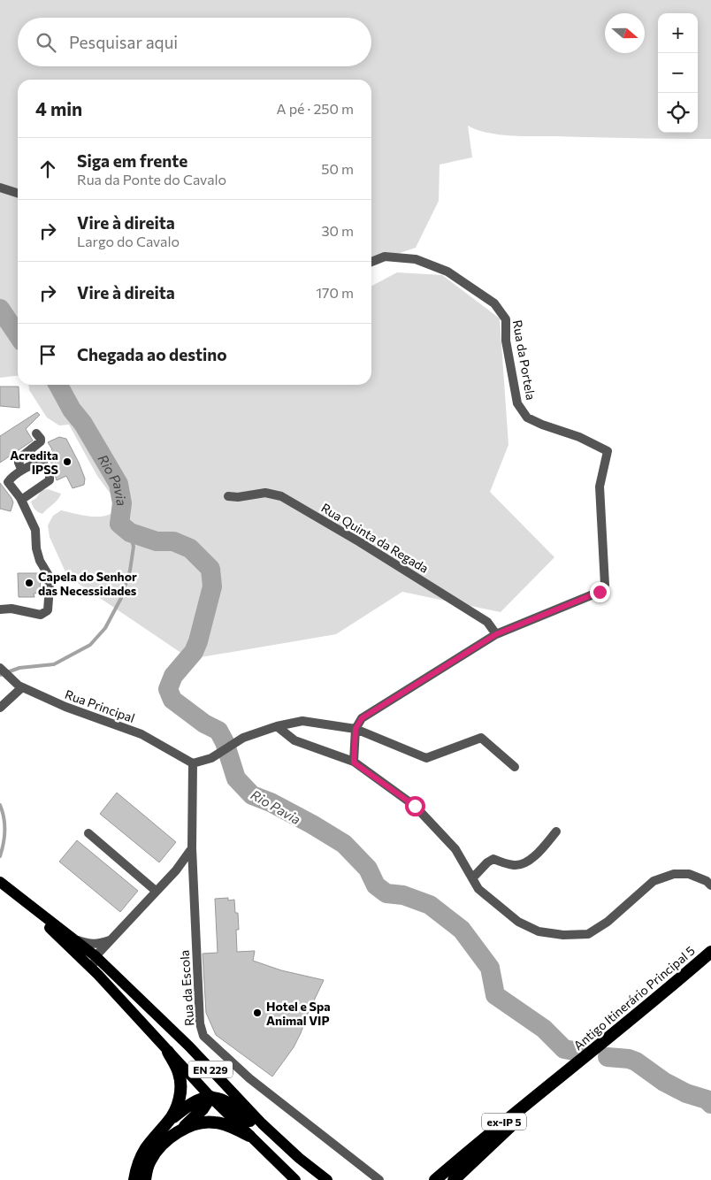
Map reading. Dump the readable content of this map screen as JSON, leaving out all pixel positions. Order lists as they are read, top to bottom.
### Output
{
  "streets": {
    "highway": ["Antigo Itinerário Principal 5", "ex-IP 5"],
    "main road": ["EN 229"],
    "street": [
      "Rua da Portela",
      "Rua Quinta da Regada",
      "Rua Principal",
      "Rua da Escola"
    ]
  },
  "crossings": [
    ["Rua da Portela", "Rua Quinta da Regada"],
    ["Rua Principal", "Rua da Escola"]
  ],
  "water": ["Rio Pavia"],
  "places": ["Acredita IPSS", "Capela do Senhor das Necessidades", "Hotel e Spa Animal VIP"],
  "north": "right",
  "page": {
    "map_buttons": ["+", "−"],
    "search": "Pesquisar aqui",
    "heading": ["4 min", "A pé · 250 m"],
    "list": [
      ["Siga em frente", "Rua da Ponte do Cavalo", "50 m"],
      ["Vire à direita", "Largo do Cavalo", "30 m"],
      ["Vire à direita", "170 m"],
      "Chegada ao destino"
    ]
  }
}
